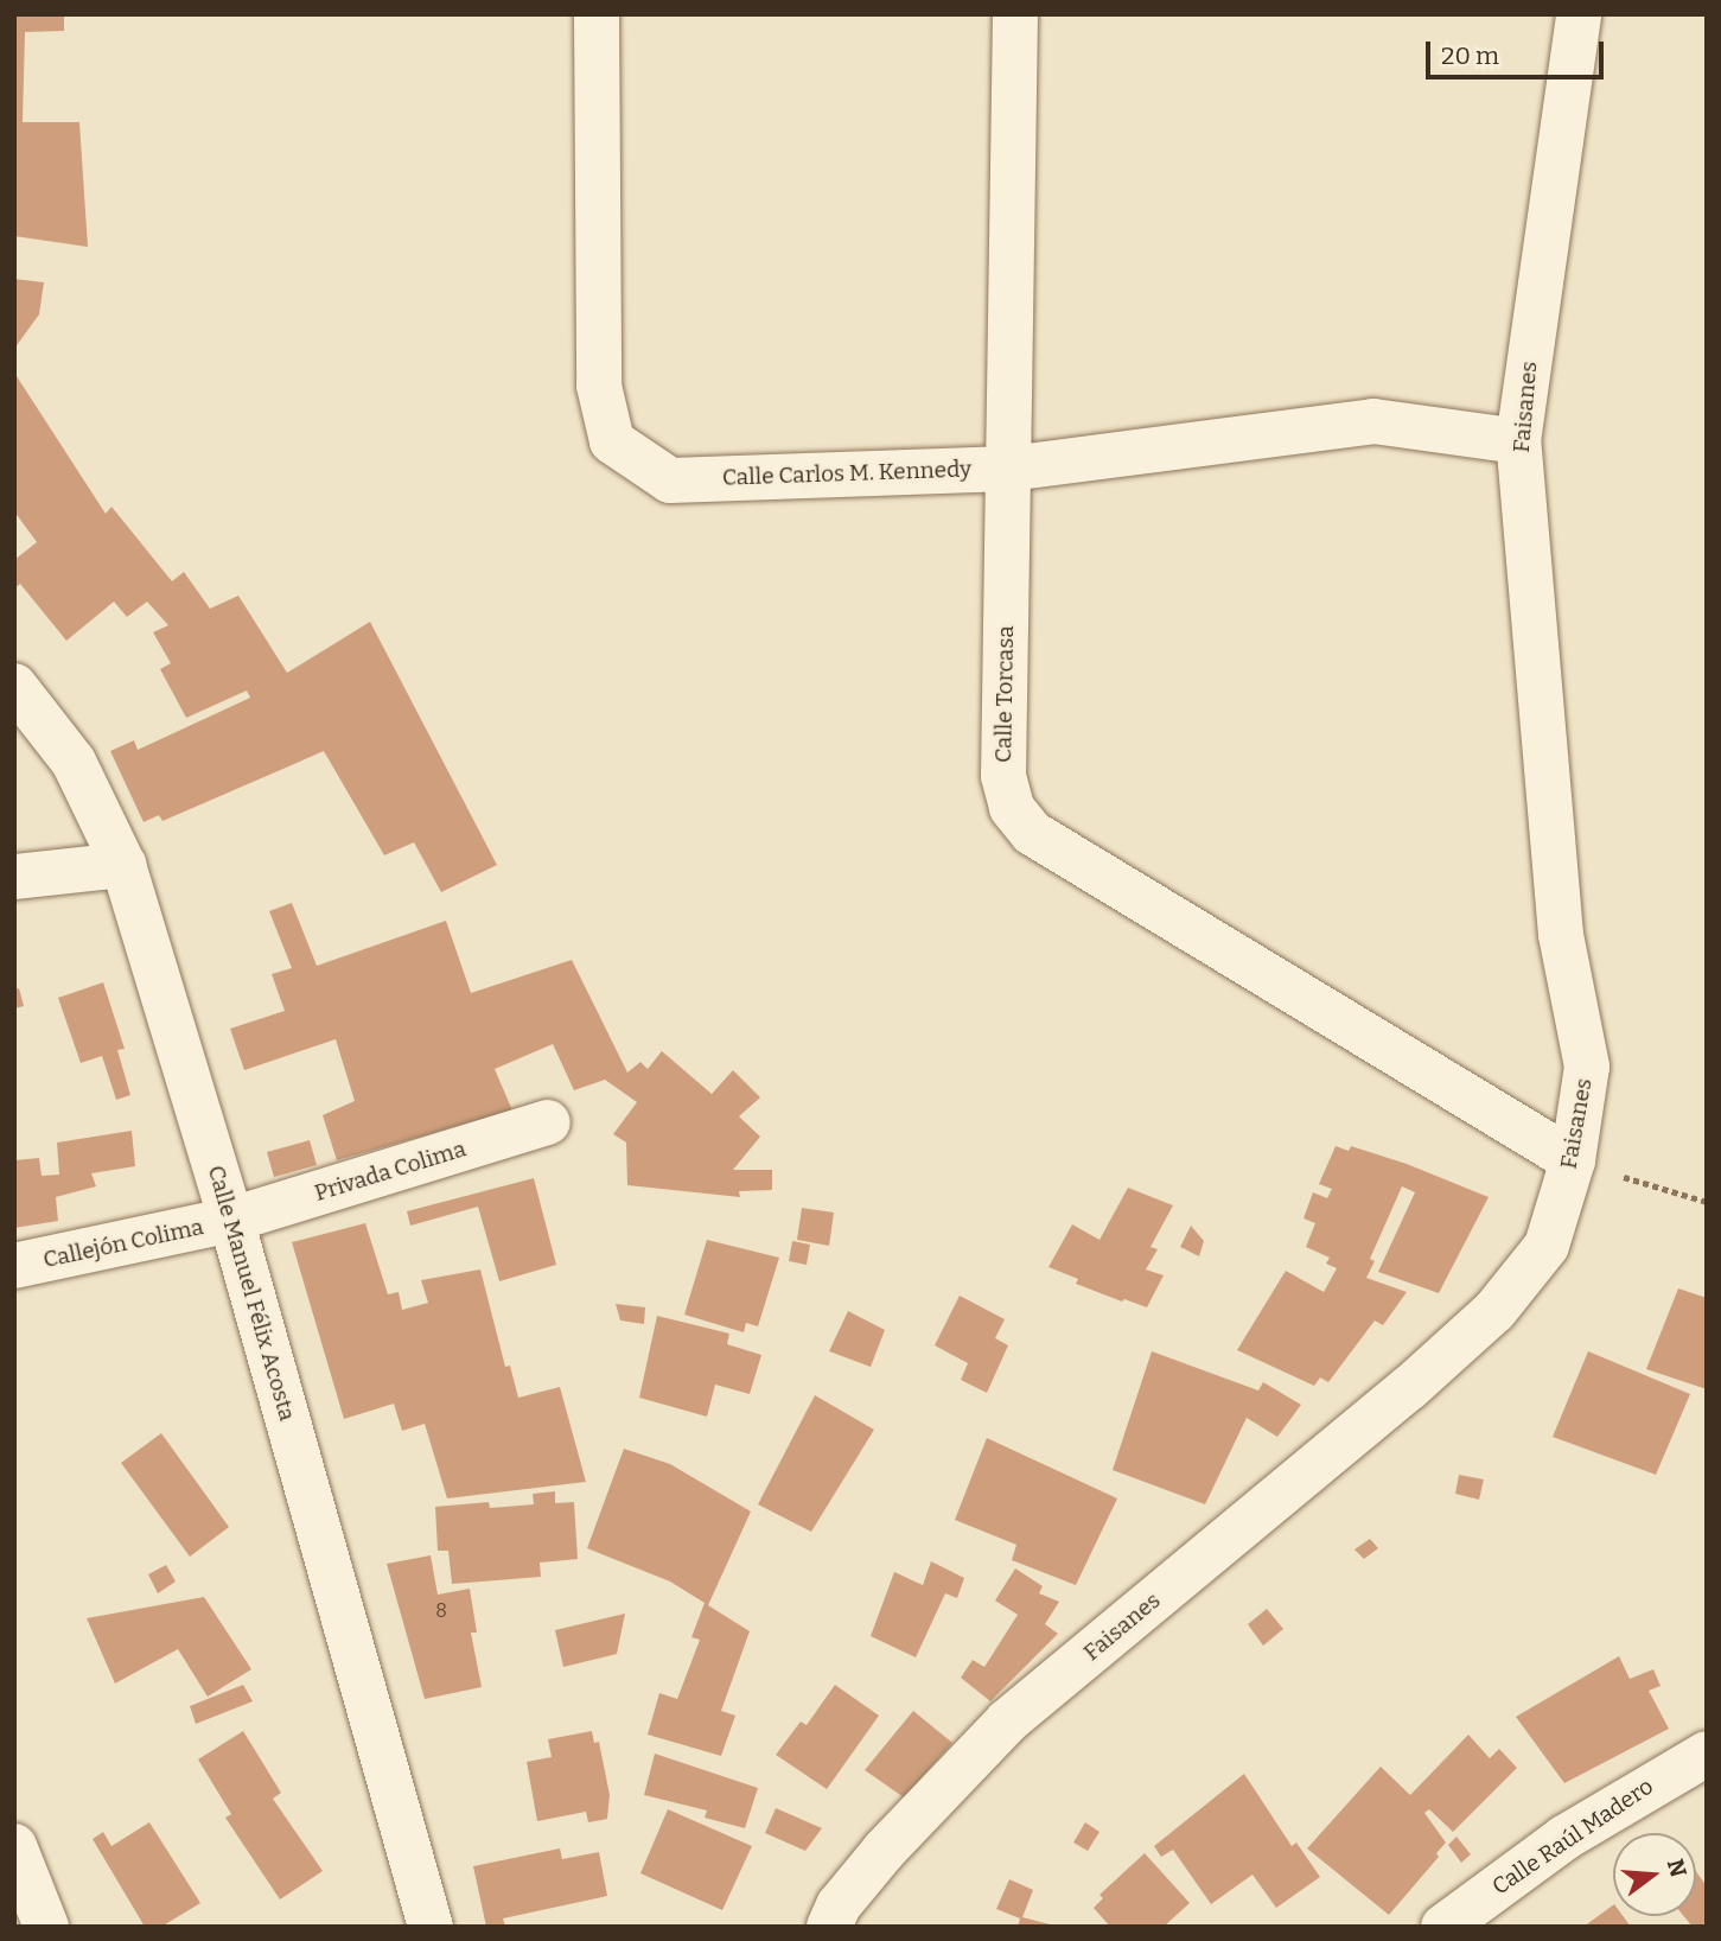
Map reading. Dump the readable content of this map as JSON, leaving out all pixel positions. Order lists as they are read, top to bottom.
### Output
{
  "streets": {
    "street": [
      "Faisanes",
      "Calle Carlos M. Kennedy",
      "Calle Torcasa",
      "Privada Colima",
      "Callejón Colima",
      "Calle Manuel Félix Acosta",
      "Calle Raúl Madero"
    ]
  },
  "crossings": [
    ["Faisanes", "Calle Carlos M. Kennedy"],
    ["Faisanes", "Calle Torcasa"],
    ["Calle Carlos M. Kennedy", "Calle Torcasa"],
    ["Privada Colima", "Callejón Colima"],
    ["Privada Colima", "Calle Manuel Félix Acosta"],
    ["Callejón Colima", "Calle Manuel Félix Acosta"]
  ],
  "house_numbers": ["8"],
  "scale_bar": "20 m",
  "north": "right"
}
